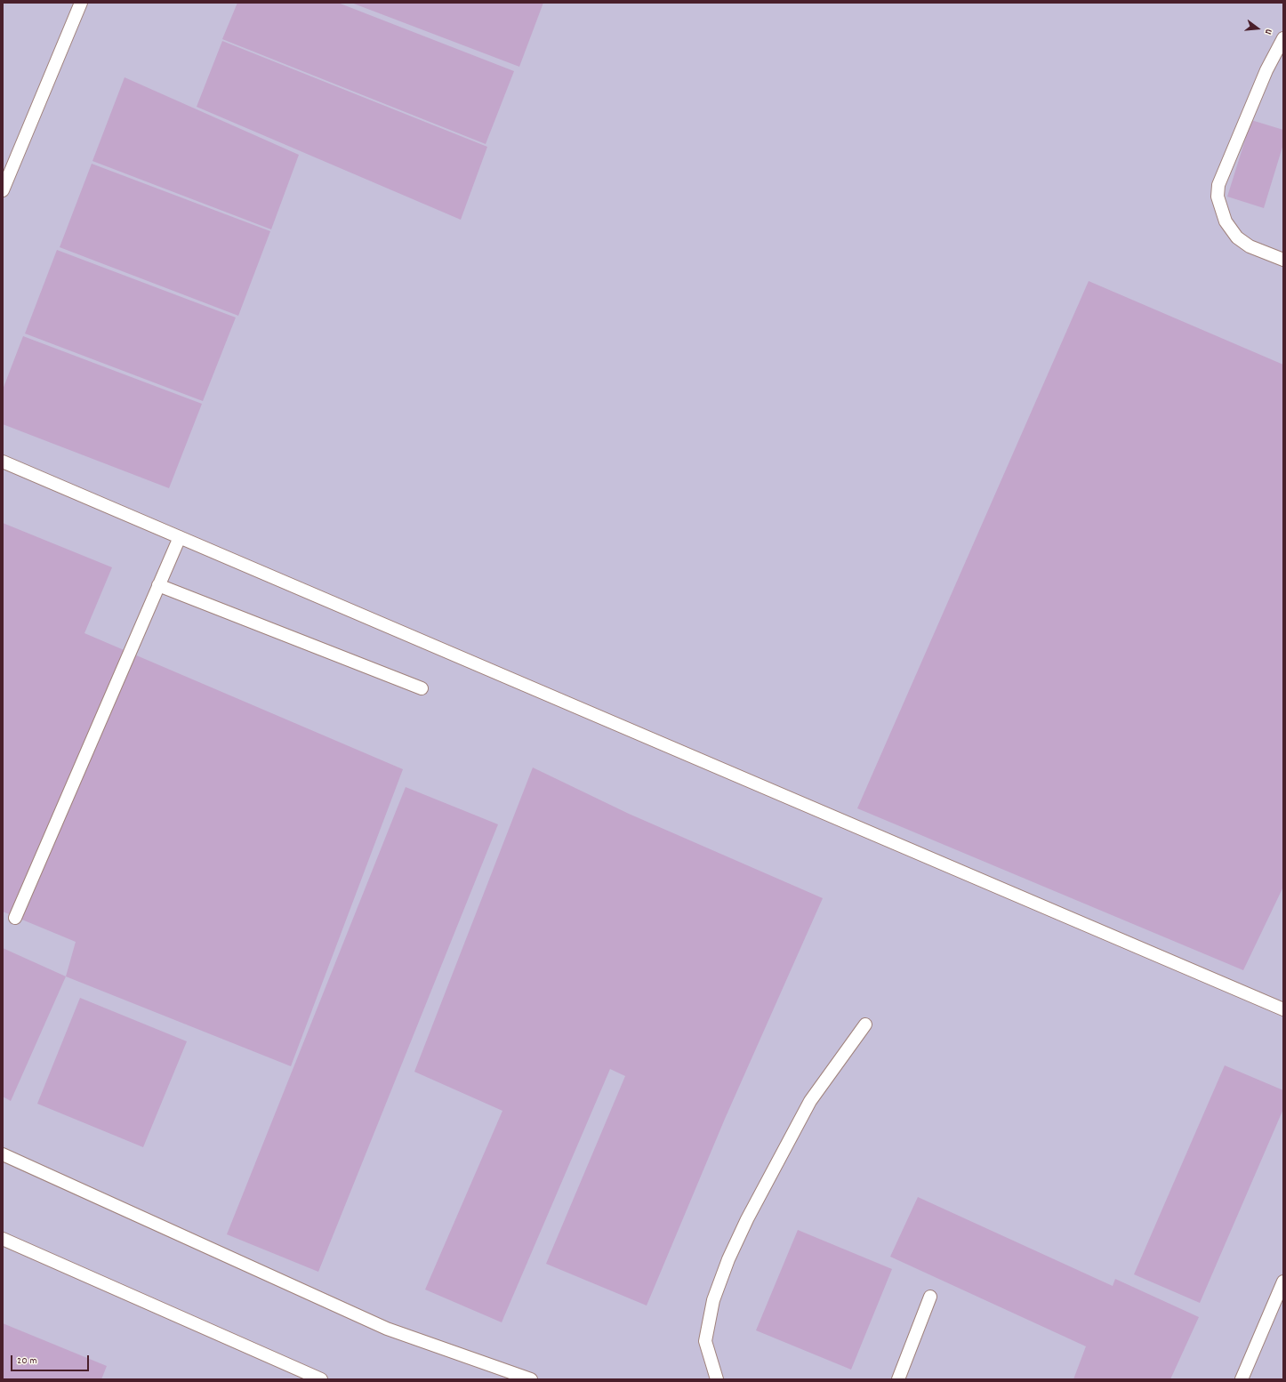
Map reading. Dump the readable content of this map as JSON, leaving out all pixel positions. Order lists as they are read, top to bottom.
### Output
{
  "scale_bar": "20 m",
  "north": "right"
}
